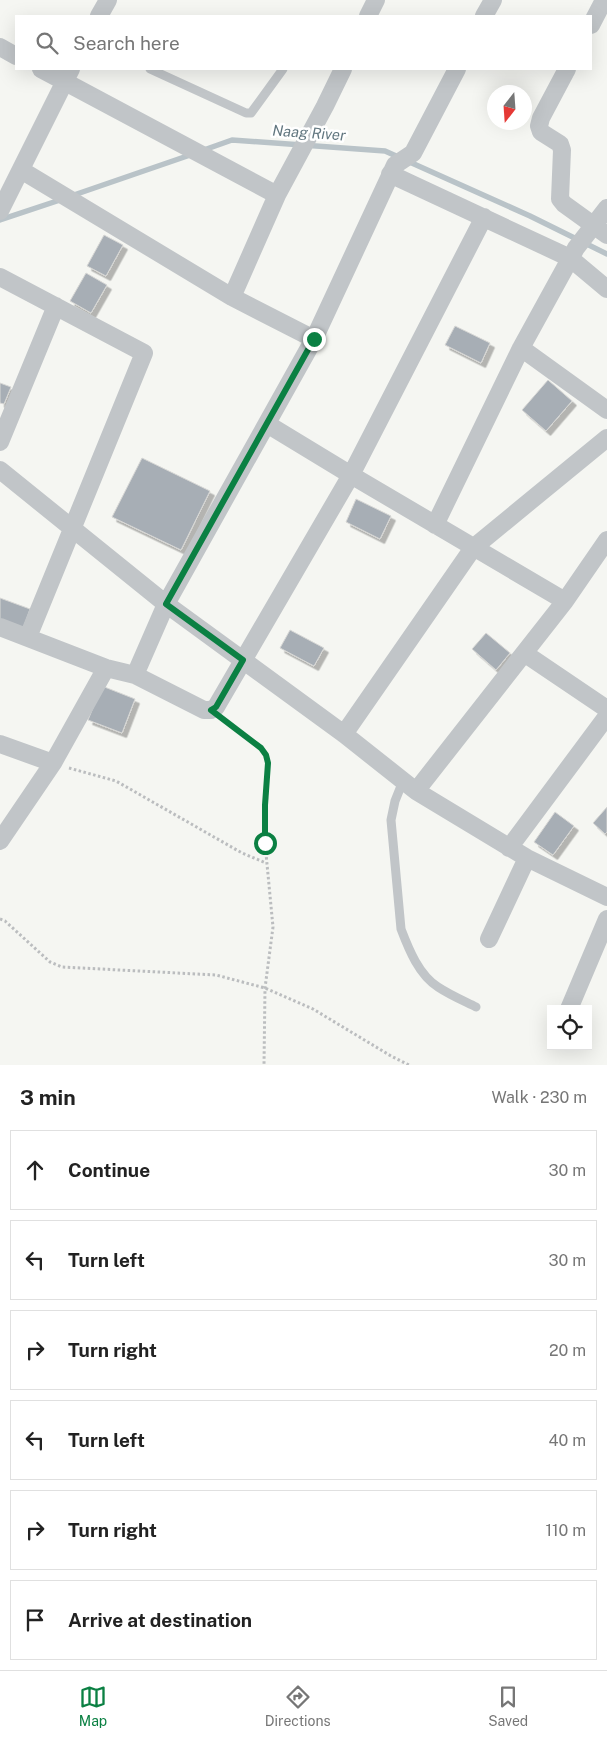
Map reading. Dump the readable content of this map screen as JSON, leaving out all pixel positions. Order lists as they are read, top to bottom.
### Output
{
  "water": ["Naag River"],
  "north": "bottom",
  "page": {
    "search": "Search here",
    "heading": ["3 min", "Walk · 230 m"],
    "list": [
      ["Continue", "30 m"],
      ["Turn left", "30 m"],
      ["Turn right", "20 m"],
      ["Turn left", "40 m"],
      ["Turn right", "110 m"],
      "Arrive at destination"
    ],
    "nav": ["Map", "Directions", "Saved"]
  }
}
